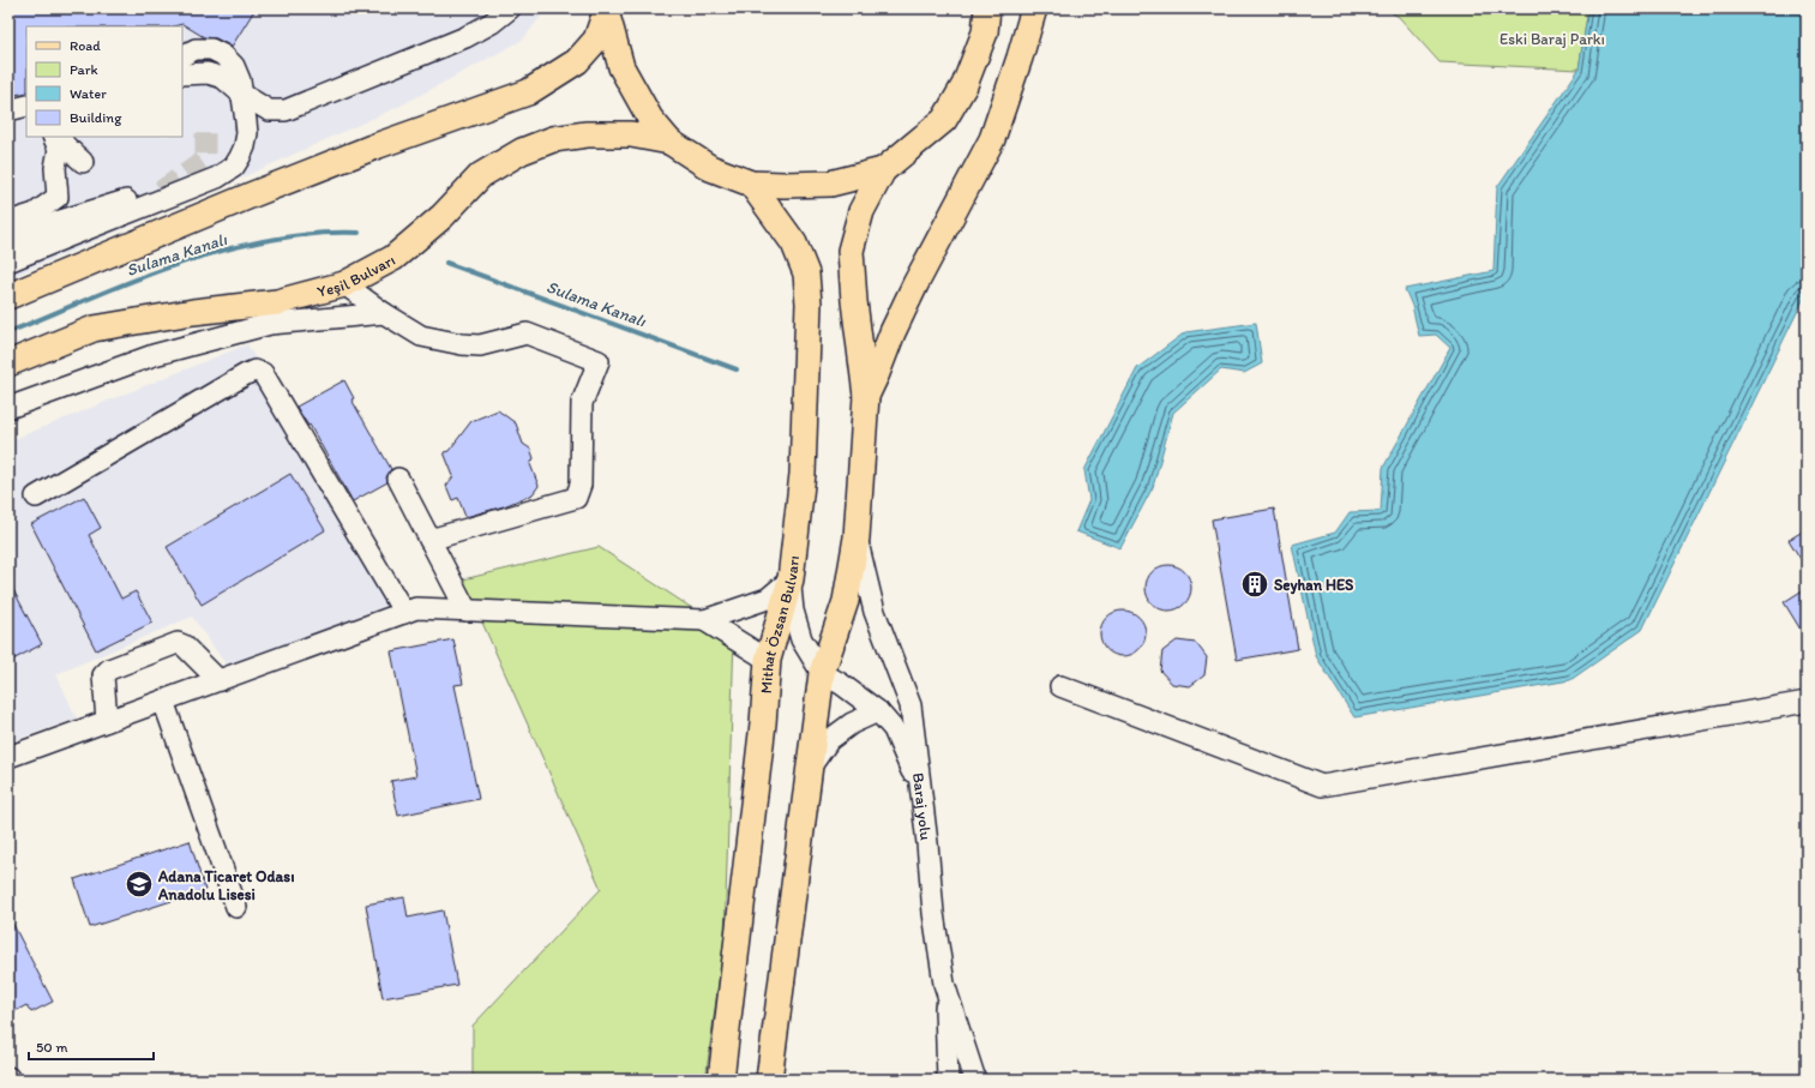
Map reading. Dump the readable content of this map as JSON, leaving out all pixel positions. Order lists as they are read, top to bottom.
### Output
{
  "streets": {
    "main road": ["Yeşil Bulvarı", "Mithat Özsan Bulvarı"],
    "street": ["Baraj yolu"]
  },
  "water": ["Sulama Kanalı"],
  "parks": ["Eski Baraj Parkı"],
  "places": {
    "building": ["Seyhan HES"],
    "school or university": ["Adana Ticaret Odası Anadolu Lisesi"]
  },
  "legend": [
    "Road",
    "Park",
    "Water",
    "Building"
  ],
  "scale_bar": "50 m"
}
